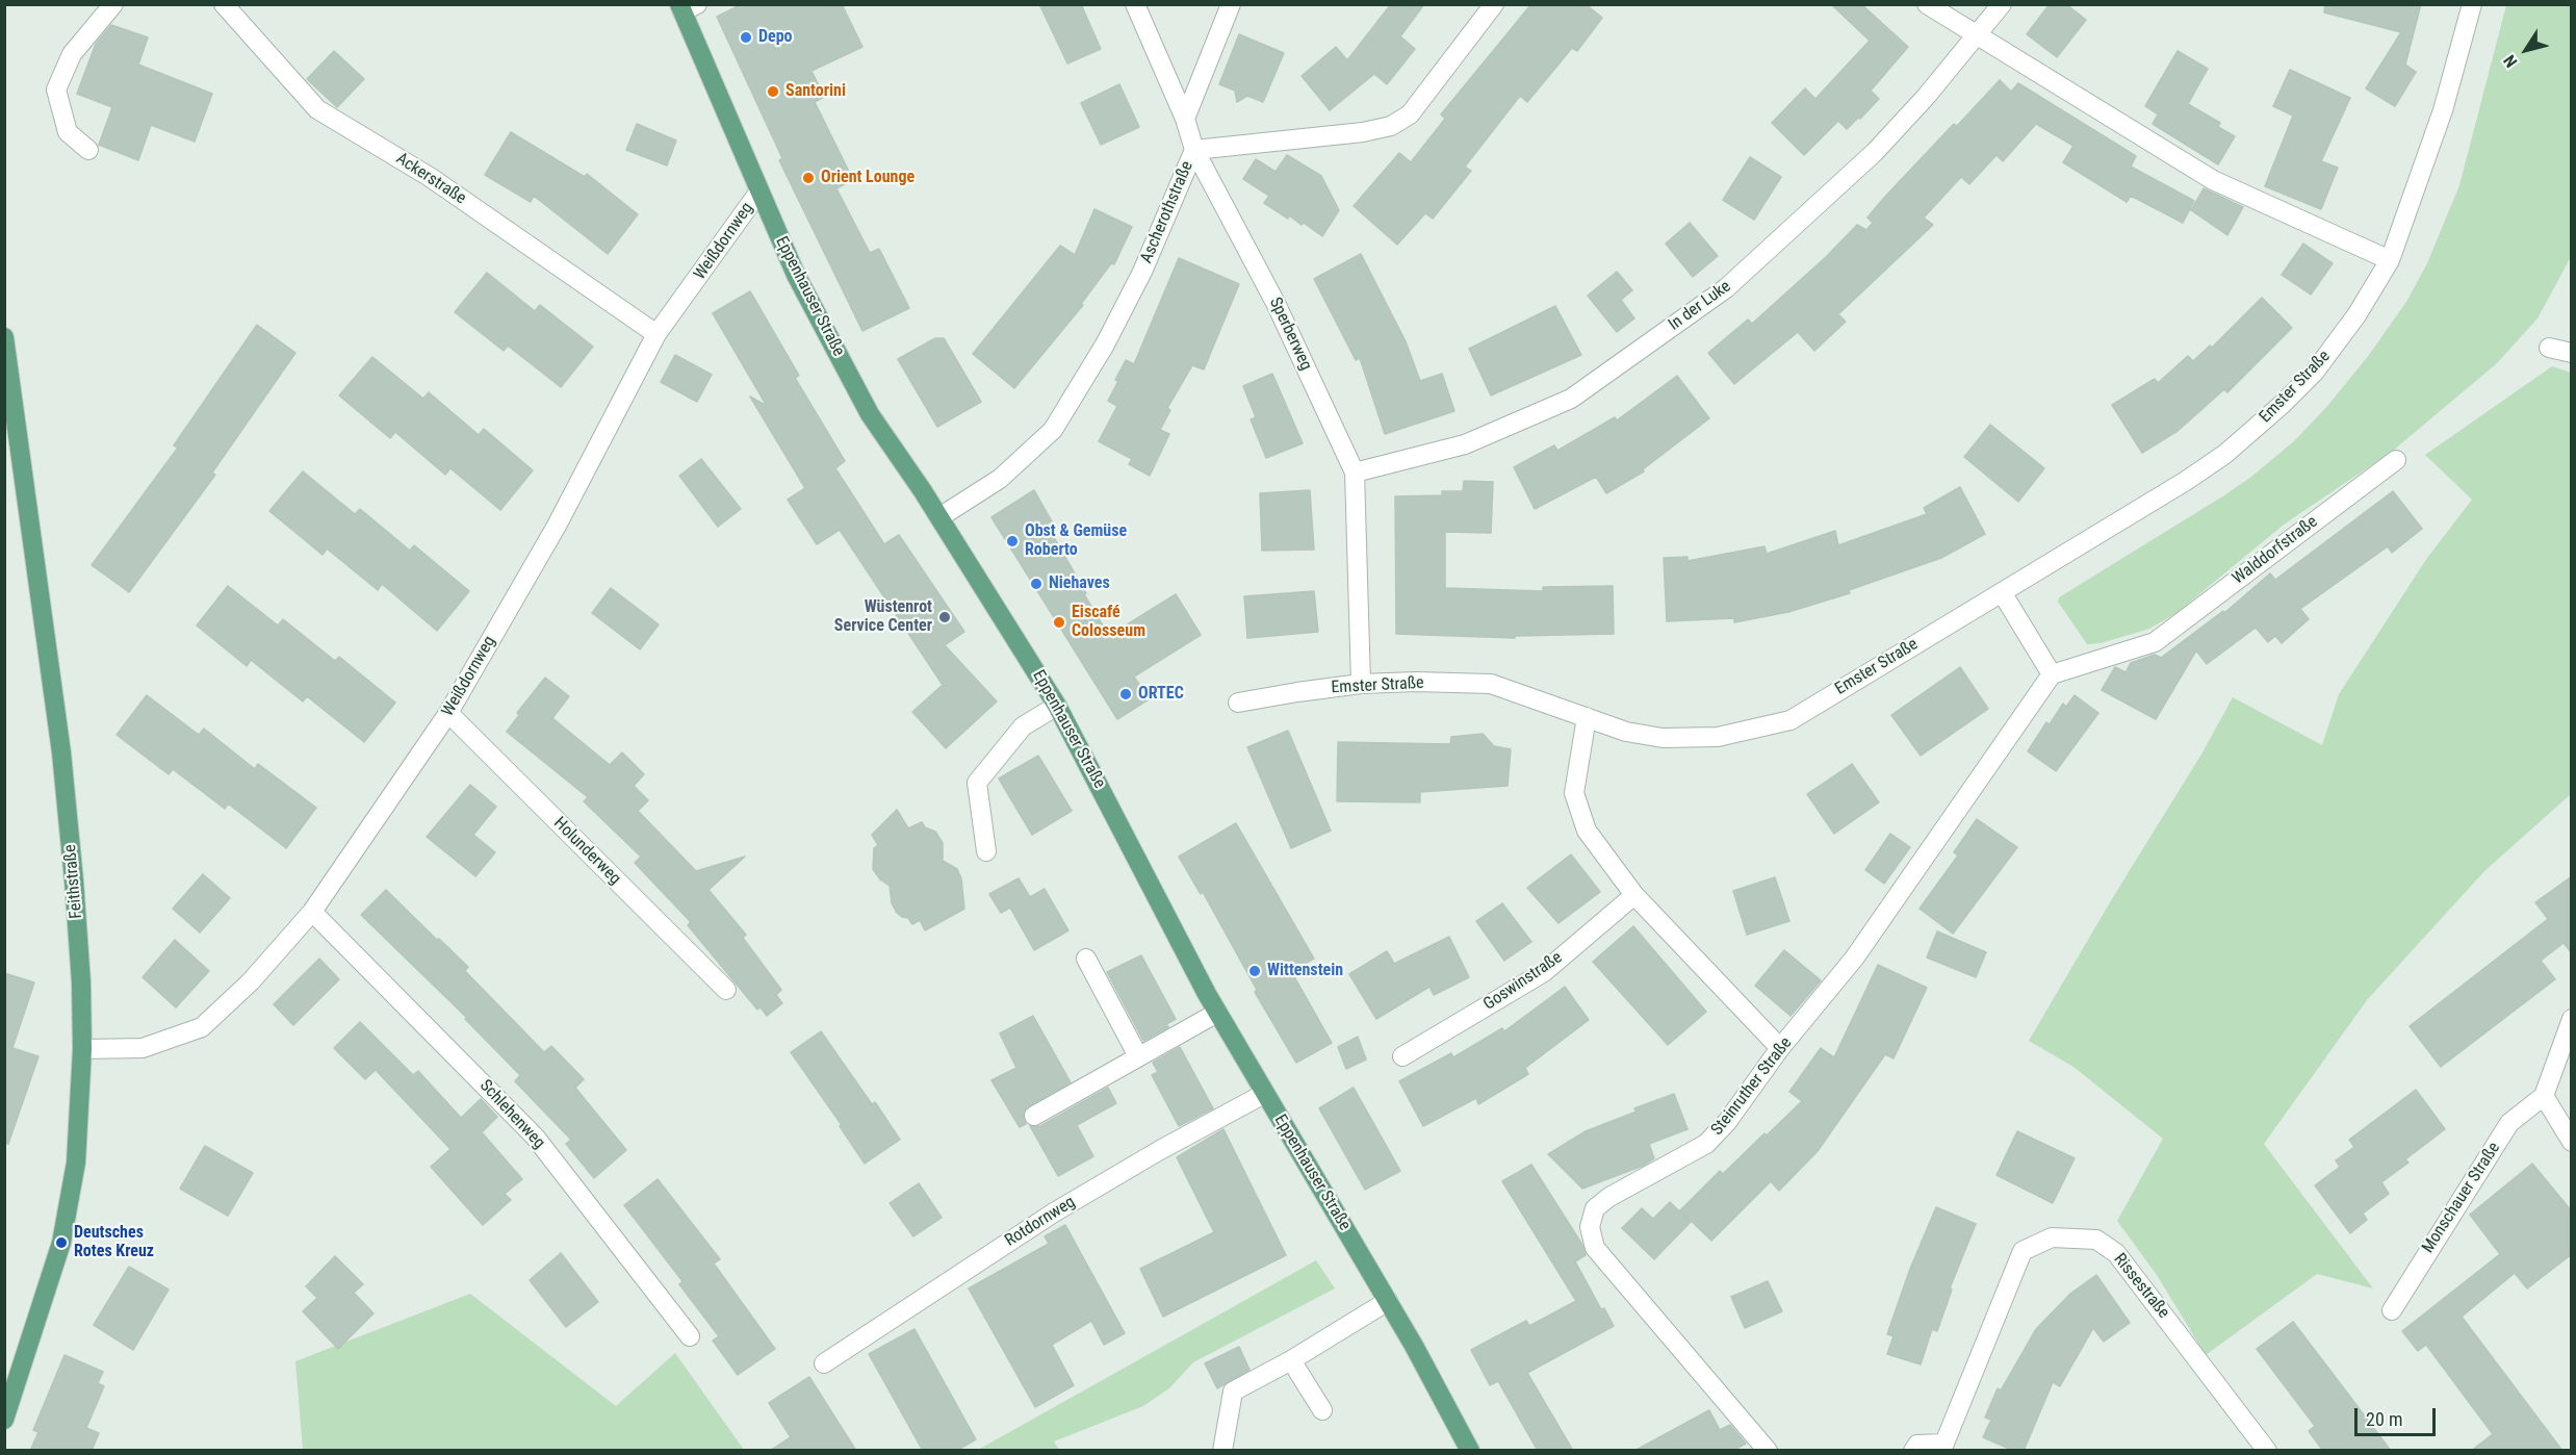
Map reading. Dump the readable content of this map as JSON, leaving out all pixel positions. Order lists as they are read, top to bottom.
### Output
{
  "streets": {
    "main road": ["Eppenhauser Straße", "Feithstraße"],
    "street": [
      "Ackerstraße",
      "Ascherothstraße",
      "Weißdornweg",
      "In der Luke",
      "Sperberweg",
      "Emster Straße",
      "Walddorfstraße",
      "Holunderweg",
      "Goswinstraße",
      "Steinruther Straße",
      "Schlehenweg",
      "Monschauer Straße",
      "Rotdornweg",
      "Rissestraße"
    ]
  },
  "crossings": [
    ["Ackerstraße", "Weißdornweg"],
    ["Ascherothstraße", "Eppenhauser Straße"],
    ["Ascherothstraße", "Sperberweg"],
    ["Weißdornweg", "Eppenhauser Straße"],
    ["Weißdornweg", "Holunderweg"],
    ["Weißdornweg", "Feithstraße"],
    ["Weißdornweg", "Schlehenweg"],
    ["Eppenhauser Straße", "Rotdornweg"],
    ["In der Luke", "Sperberweg"],
    ["Sperberweg", "Emster Straße"],
    ["Walddorfstraße", "Steinruther Straße"]
  ],
  "places": [
    "Depo",
    "Santorini",
    "Orient Lounge",
    "Obst & Gemüse Roberto",
    "Niehaves",
    "Wüstenrot Service Center",
    "Eiscafé Colosseum",
    "ORTEC",
    "Wittenstein",
    "Deutsches Rotes Kreuz"
  ],
  "scale_bar": "20 m",
  "north": "bottom left"
}
